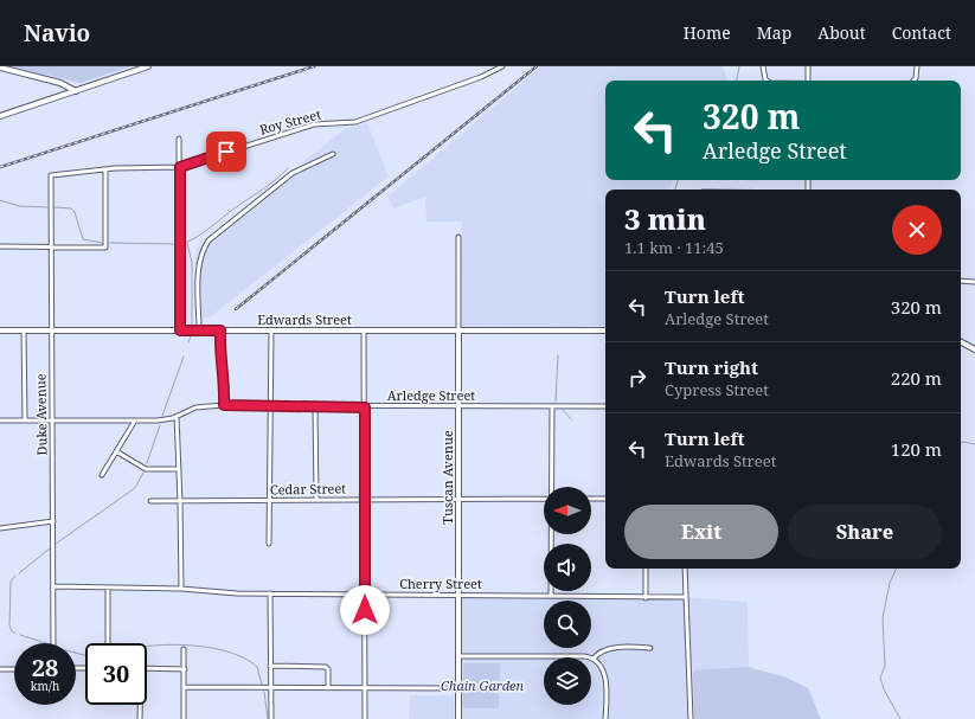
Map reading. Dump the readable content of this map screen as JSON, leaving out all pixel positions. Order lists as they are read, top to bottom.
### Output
{
  "streets": {
    "main road": ["Edwards Street", "Tuscan Avenue"],
    "street": [
      "Roy Street",
      "Arledge Street",
      "Duke Avenue",
      "Cedar Street",
      "Cherry Street"
    ]
  },
  "crossings": [
    ["Roy Street", "Duke Avenue"],
    ["Edwards Street", "Duke Avenue"],
    ["Edwards Street", "Tuscan Avenue"],
    ["Arledge Street", "Duke Avenue"],
    ["Arledge Street", "Tuscan Avenue"],
    ["Duke Avenue", "Cherry Street"],
    ["Tuscan Avenue", "Cedar Street"],
    ["Tuscan Avenue", "Cherry Street"]
  ],
  "parks": ["Chain Garden"],
  "north": "left",
  "page": {
    "header": "Navio",
    "nav": [
      "Home",
      "Map",
      "About",
      "Contact"
    ],
    "turn": ["320 m", "Arledge Street"],
    "heading": ["3 min", "1.1 km · 11:45"],
    "list": [
      {
        "name": "Turn left",
        "note": "Arledge Street",
        "value": "320 m"
      },
      {
        "name": "Turn right",
        "note": "Cypress Street",
        "value": "220 m"
      },
      {
        "name": "Turn left",
        "note": "Edwards Street",
        "value": "120 m"
      }
    ],
    "buttons": ["Exit", "Share"],
    "speed": "28 km/h",
    "limit": "30"
  }
}
